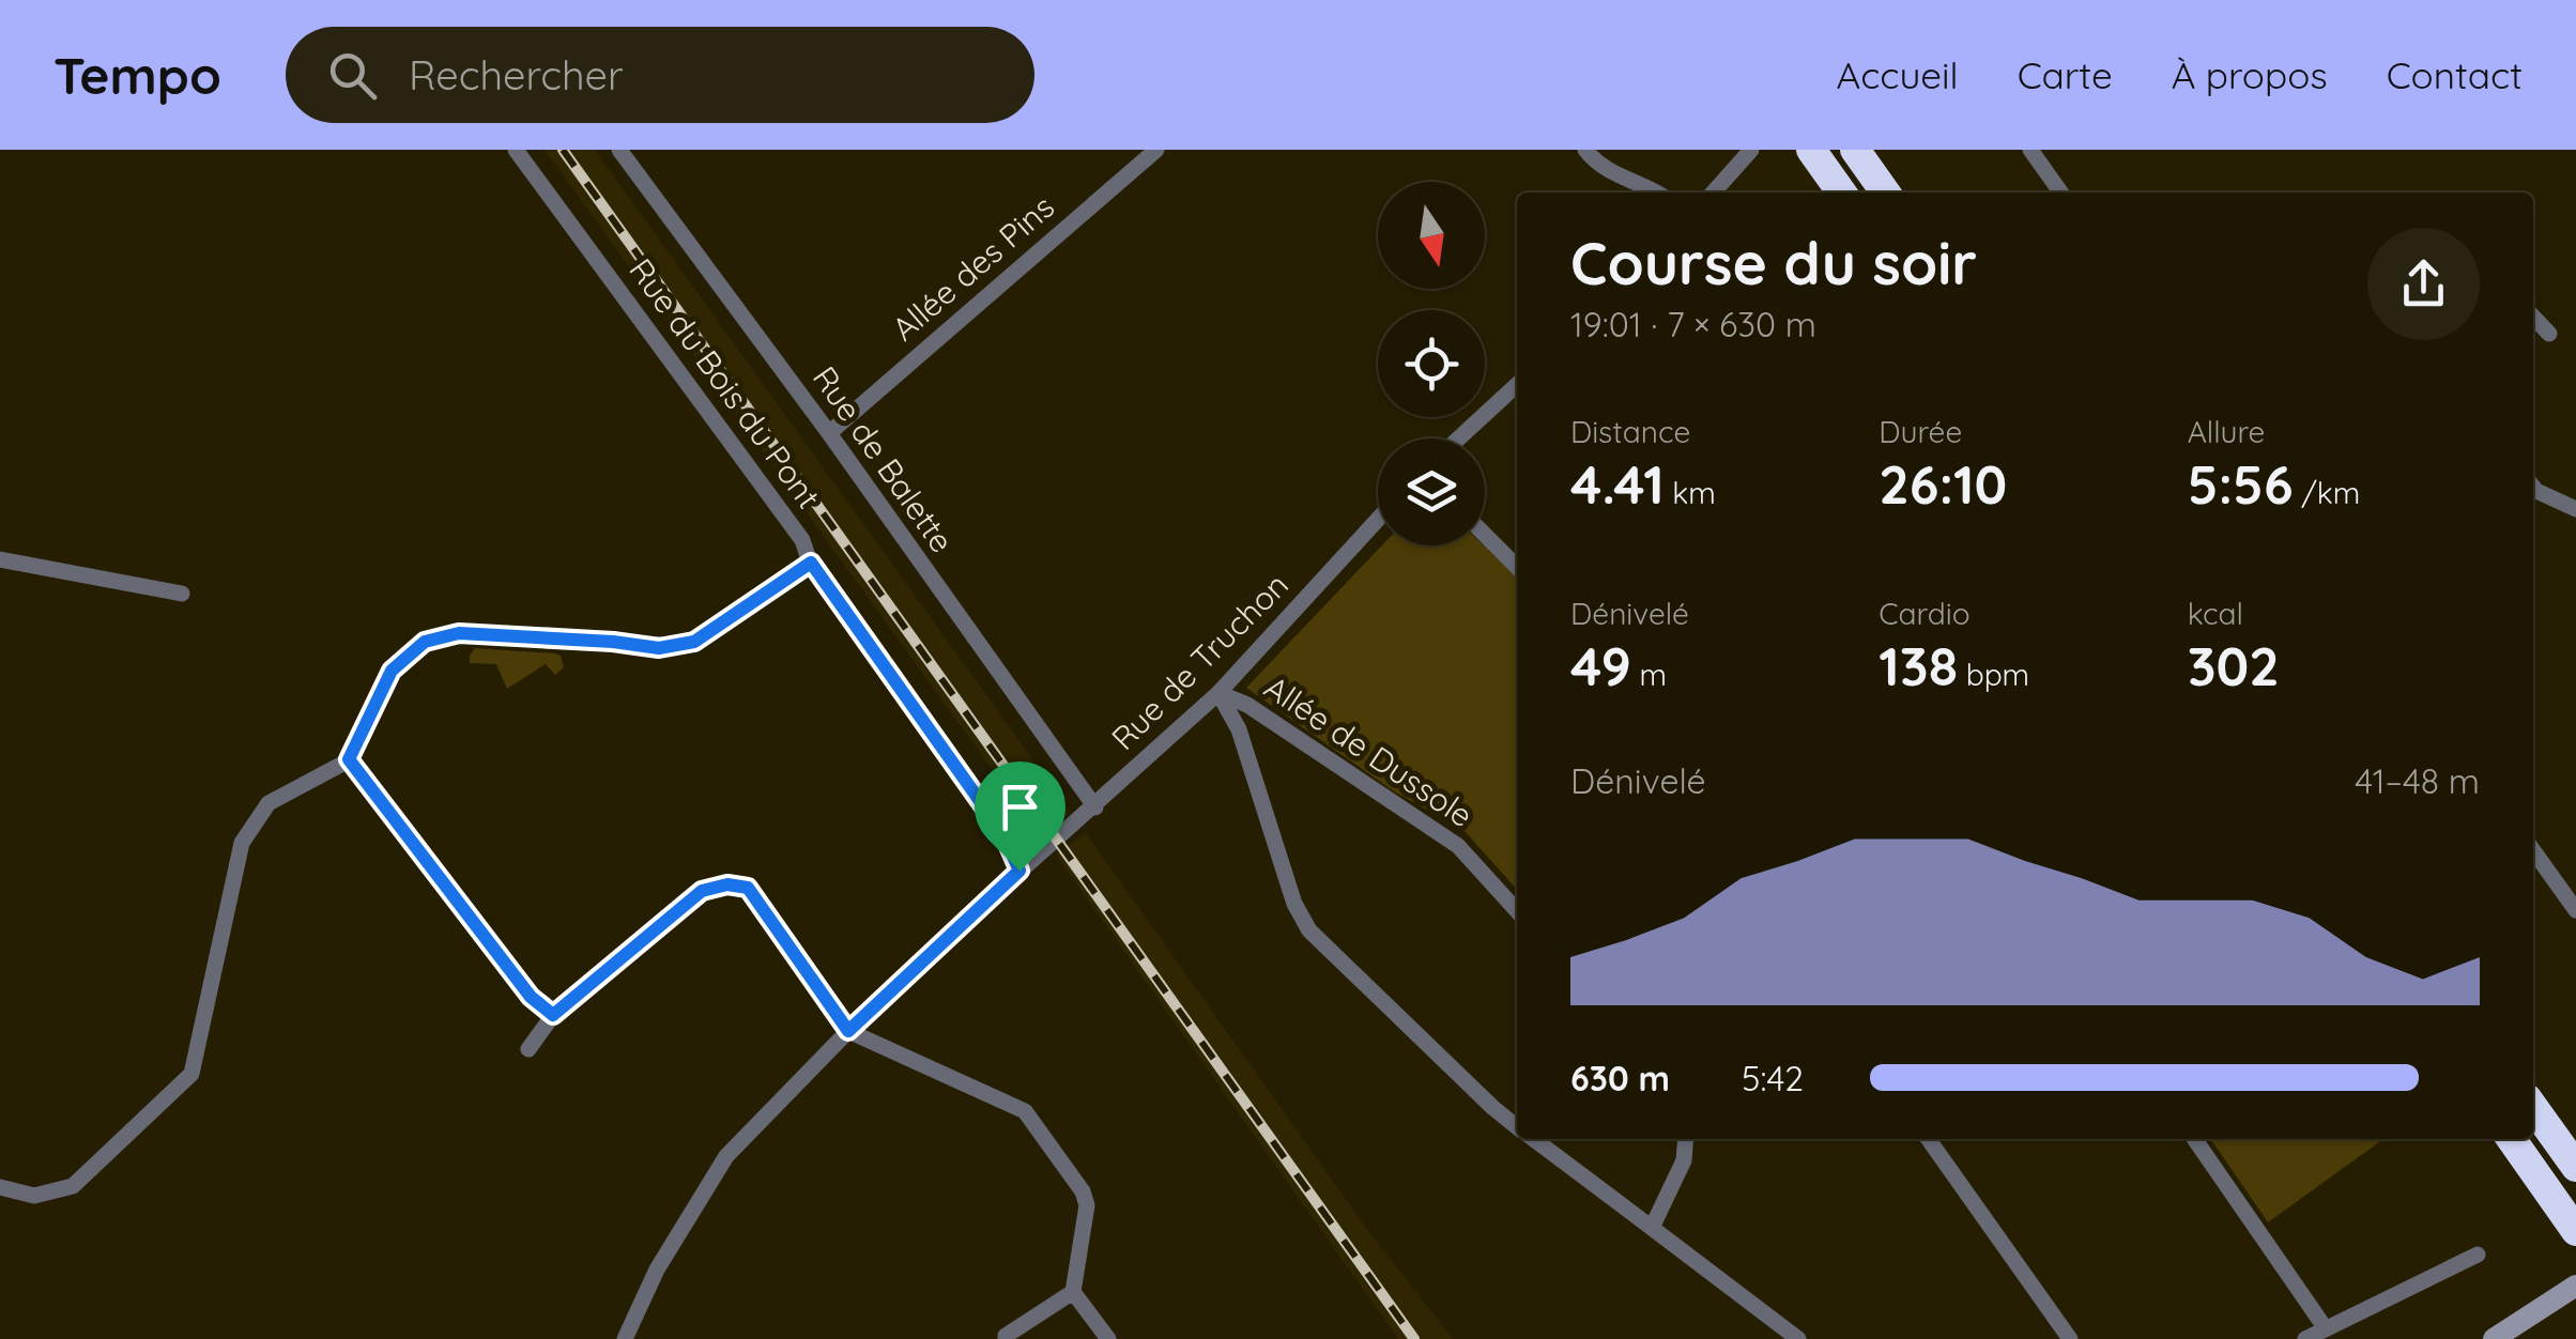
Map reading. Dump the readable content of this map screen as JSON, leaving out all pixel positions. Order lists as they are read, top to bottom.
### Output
{
  "streets": {
    "street": [
      "Allée des Pins",
      "Rue du Bois du Pont",
      "Rue de Balette",
      "Rue de Truchon",
      "Allée de Dussole"
    ]
  },
  "crossings": [
    ["Allée des Pins", "Rue de Balette"],
    ["Rue du Bois du Pont", "Rue de Truchon"],
    ["Rue de Balette", "Rue de Truchon"],
    ["Rue de Truchon", "Allée de Dussole"]
  ],
  "north": "bottom",
  "page": {
    "header": "Tempo",
    "search": "Rechercher",
    "nav": [
      "Accueil",
      "Carte",
      "À propos",
      "Contact"
    ],
    "heading": ["Course du soir", "19:01 · 7 × 630 m"],
    "stats": [
      ["Distance", "4.41 km"],
      ["Durée", "26:10"],
      ["Allure", "5:56 /km"],
      ["Dénivelé", "49 m"],
      ["Cardio", "138 bpm"],
      ["kcal", "302"]
    ],
    "chart": ["Dénivelé", "41–48 m"],
    "list": [
      {
        "name": "630 m",
        "note": "5:42"
      }
    ]
  }
}
